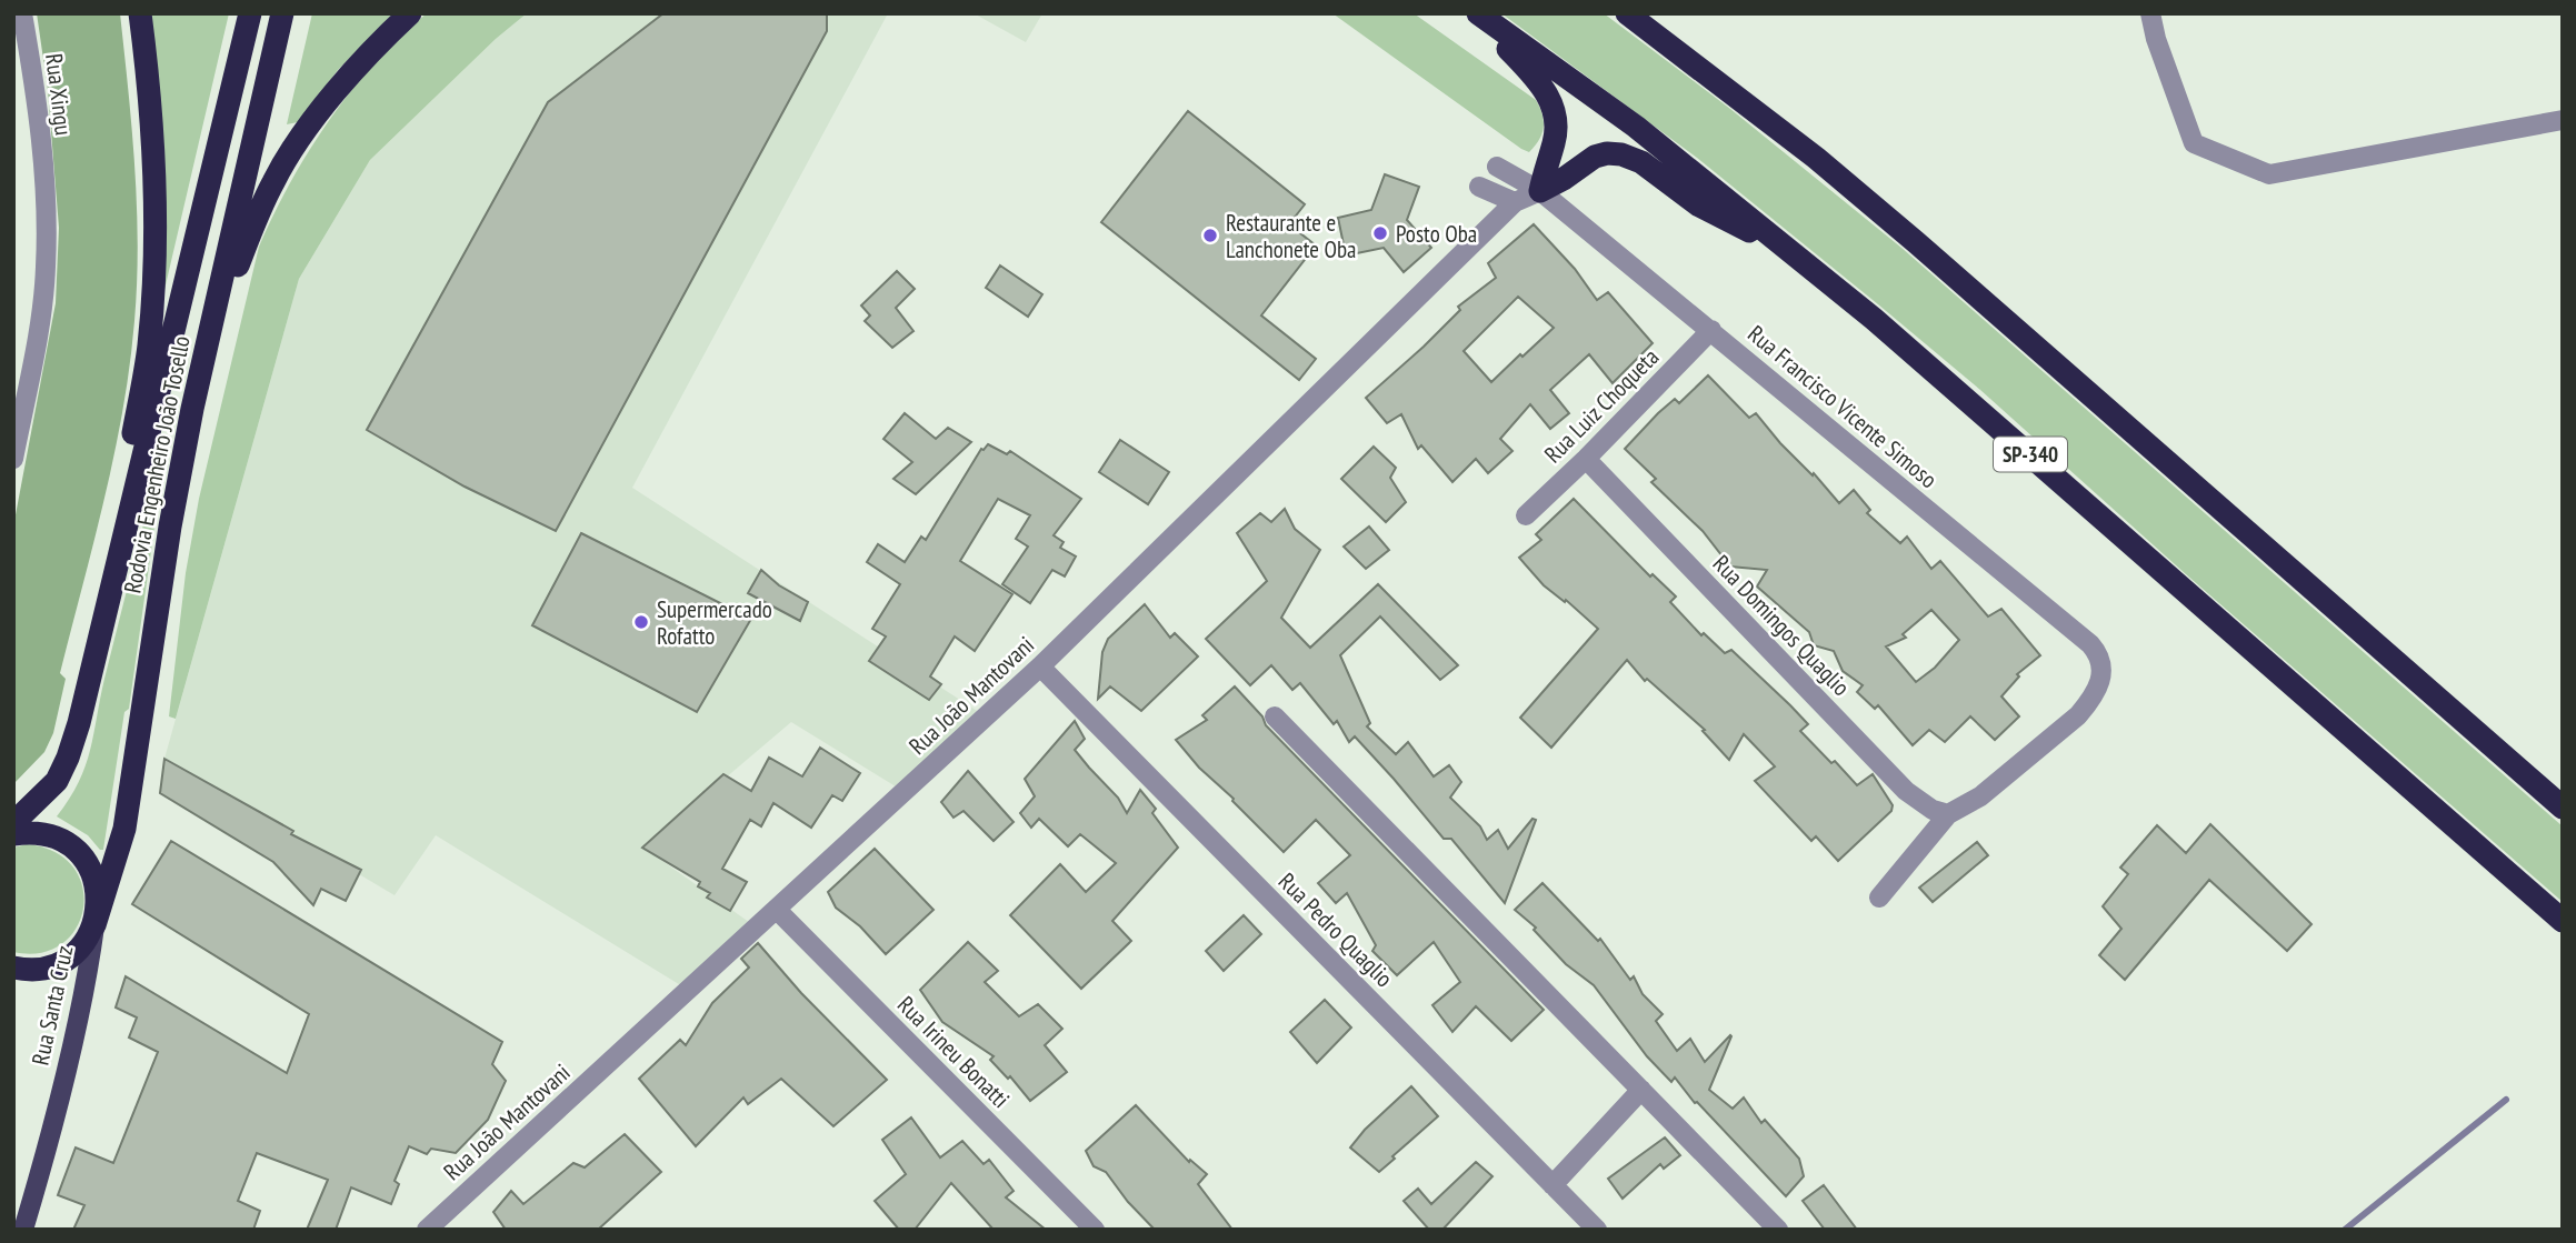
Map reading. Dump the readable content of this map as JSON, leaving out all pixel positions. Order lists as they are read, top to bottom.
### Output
{
  "streets": {
    "highway": ["SP-340", "Rodovia Engenheiro João Tosello"],
    "main road": ["Rua Santa Cruz"],
    "street": [
      "Rua Xingu",
      "Rua Luiz Choqueta",
      "Rua Francisco Vicente Simoso",
      "Rua Domingos Quaglio",
      "Rua João Mantovani",
      "Rua Pedro Quaglio",
      "Rua Irineu Bonatti"
    ]
  },
  "crossings": [
    ["Rua Luiz Choqueta", "Rua Francisco Vicente Simoso"],
    ["Rua Luiz Choqueta", "Rua Domingos Quaglio"],
    ["Rua Francisco Vicente Simoso", "Rua Domingos Quaglio"],
    ["Rua Francisco Vicente Simoso", "Rua João Mantovani"],
    ["Rodovia Engenheiro João Tosello", "Rua Santa Cruz"],
    ["Rua João Mantovani", "Rua Pedro Quaglio"],
    ["Rua João Mantovani", "Rua Irineu Bonatti"]
  ],
  "places": ["Posto Oba", "Restaurante e Lanchonete Oba", "Supermercado Rofatto"]
}
